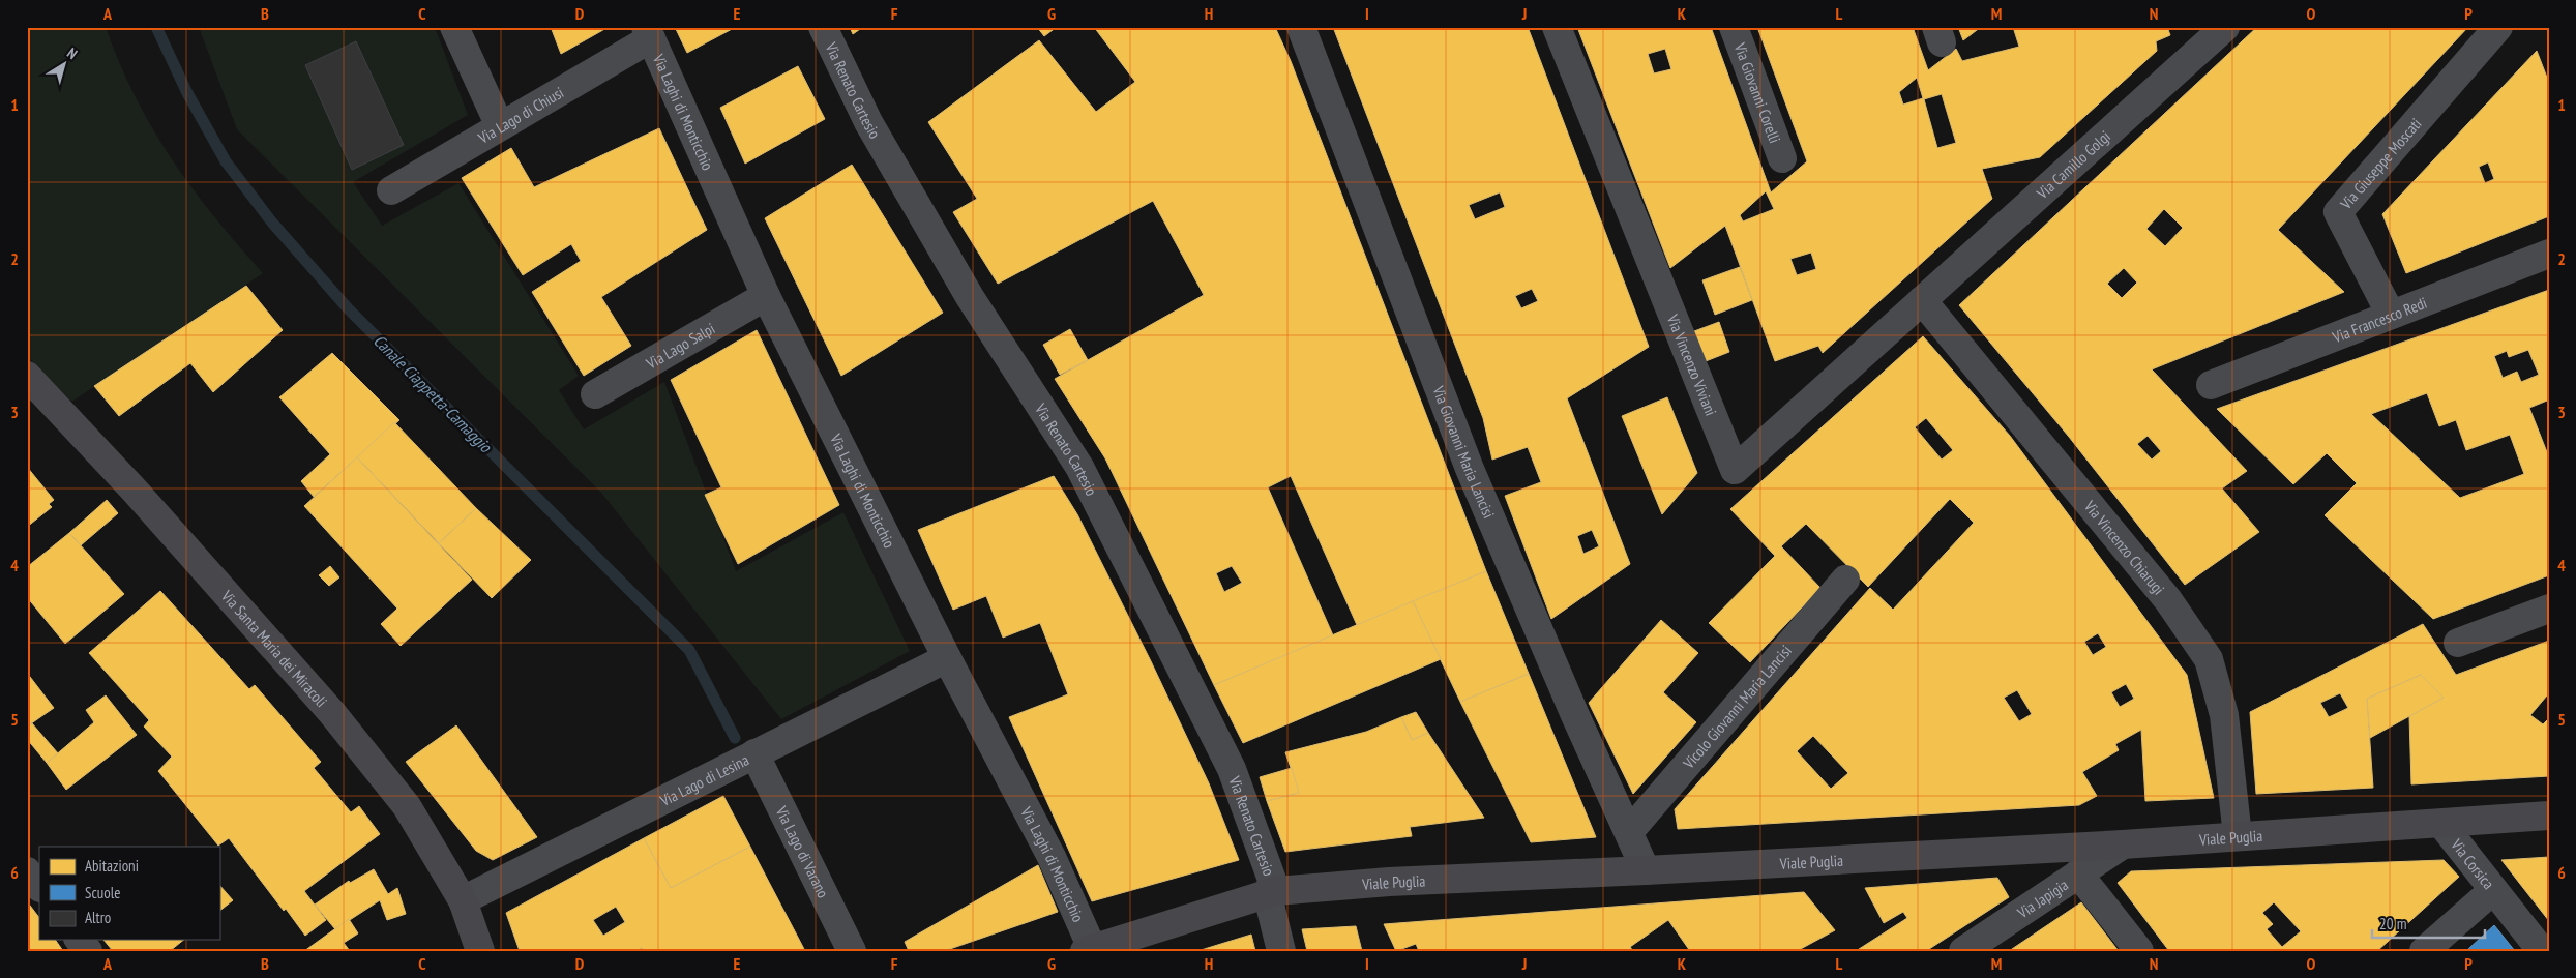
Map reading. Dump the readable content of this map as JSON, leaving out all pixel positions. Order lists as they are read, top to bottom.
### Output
{
  "streets": {
    "main road": ["Via Santa Maria dei Miracoli", "Viale Puglia"],
    "street": [
      "Via Renato Cartesio",
      "Via Giovanni Corelli",
      "Via Laghi di Monticchio",
      "Via Lago di Chiusi",
      "Via Camillo Golgi",
      "Via Giuseppe Moscati",
      "Via Francesco Redi",
      "Via Lago Salpi",
      "Via Vincenzo Viviani",
      "Via Giovanni Maria Lancisi",
      "Via Vincenzo Chiarugi",
      "Vicolo Giovanni Maria Lancisi",
      "Via Lago di Lesina",
      "Via Lago di Varano",
      "Via Corsica",
      "Via Japigia"
    ]
  },
  "crossings": [
    ["Via Renato Cartesio", "Viale Puglia"],
    ["Via Laghi di Monticchio", "Via Lago di Chiusi"],
    ["Via Laghi di Monticchio", "Via Lago Salpi"],
    ["Via Laghi di Monticchio", "Via Lago di Lesina"],
    ["Via Laghi di Monticchio", "Viale Puglia"],
    ["Via Camillo Golgi", "Via Vincenzo Viviani"],
    ["Via Camillo Golgi", "Via Vincenzo Chiarugi"],
    ["Via Giuseppe Moscati", "Via Francesco Redi"],
    ["Via Vincenzo Viviani", "Via Vincenzo Chiarugi"],
    ["Via Giovanni Maria Lancisi", "Vicolo Giovanni Maria Lancisi"],
    ["Via Giovanni Maria Lancisi", "Viale Puglia"],
    ["Via Vincenzo Chiarugi", "Viale Puglia"],
    ["Via Santa Maria dei Miracoli", "Via Lago di Lesina"],
    ["Via Lago di Lesina", "Via Lago di Varano"],
    ["Viale Puglia", "Via Corsica"],
    ["Viale Puglia", "Via Japigia"]
  ],
  "water": ["Canale Ciappetta-Camaggio"],
  "legend": ["Abitazioni", "Scuole", "Altro"],
  "scale_bar": "20 m",
  "north": "top right",
  "grid": {
    "columns": [
      "A",
      "B",
      "C",
      "D",
      "E",
      "F",
      "G",
      "H",
      "I",
      "J",
      "K",
      "L",
      "M",
      "N",
      "O",
      "P"
    ],
    "rows": [
      "1",
      "2",
      "3",
      "4",
      "5",
      "6"
    ]
  }
}
